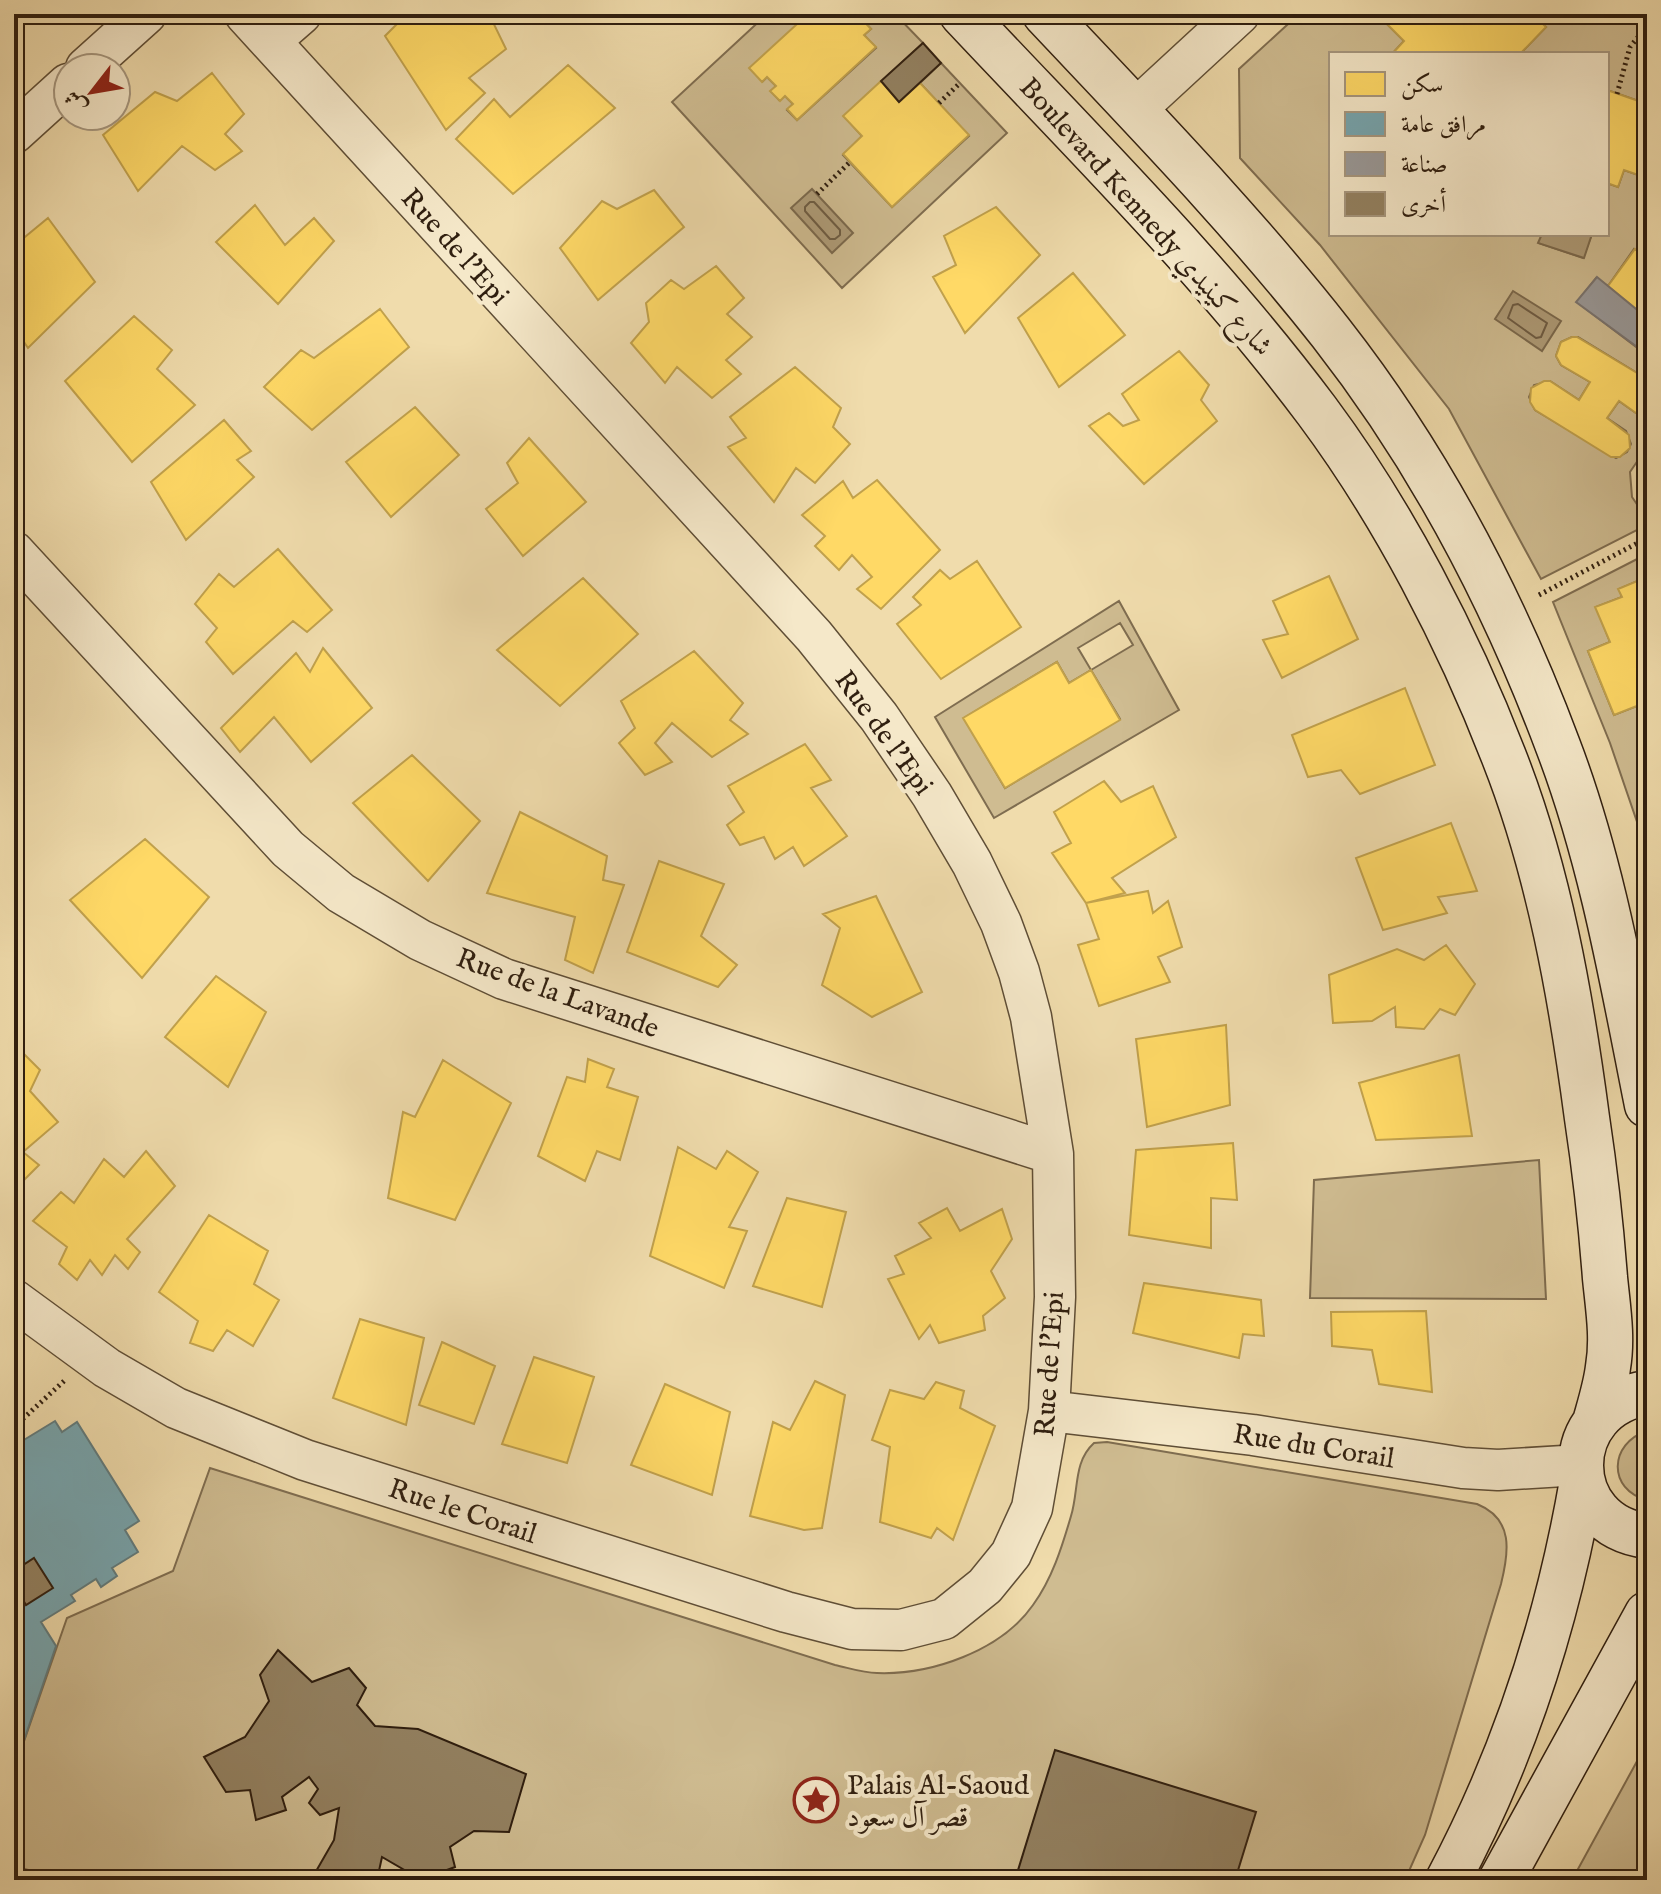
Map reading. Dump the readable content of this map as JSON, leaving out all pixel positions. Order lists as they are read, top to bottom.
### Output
{
  "streets": {
    "main road": ["Boulevard Kennedy شارع كينيدي"],
    "street": [
      "Rue de l'Epi",
      "Rue de la Lavande",
      "Rue du Corail",
      "Rue le Corail"
    ]
  },
  "crossings": [
    ["Boulevard Kennedy شارع كينيدي", "Rue du Corail"],
    ["Rue de l'Epi", "Rue de la Lavande"],
    ["Rue de l'Epi", "Rue du Corail"],
    ["Rue de l'Epi", "Rue le Corail"]
  ],
  "places": {
    "place": ["Palais Al-Saoud قصر آل سعود"]
  },
  "legend": [
    "سكن",
    "مرافق عامة",
    "صناعة",
    "أخرى"
  ],
  "north": "bottom left"
}
